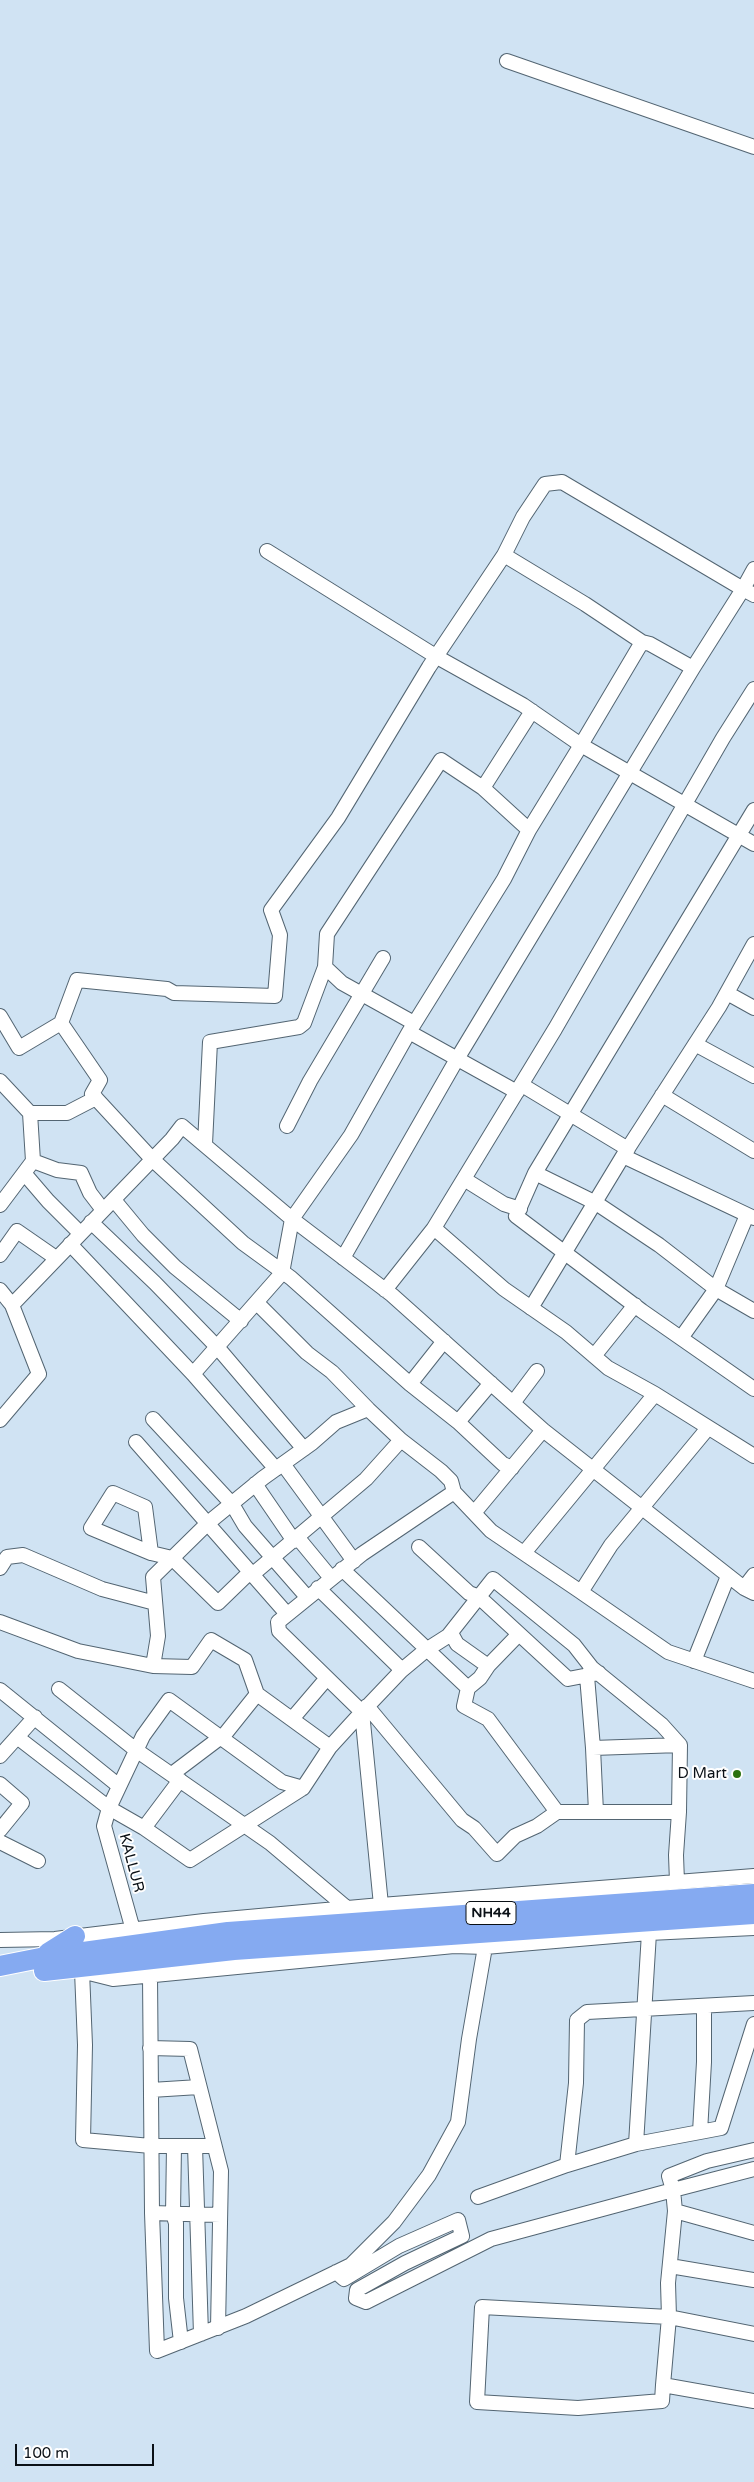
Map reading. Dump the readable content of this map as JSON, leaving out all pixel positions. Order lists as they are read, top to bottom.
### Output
{
  "streets": {
    "highway": ["NH44"],
    "street": ["KALLUR"]
  },
  "places": ["D Mart"],
  "scale_bar": "100 m"
}
